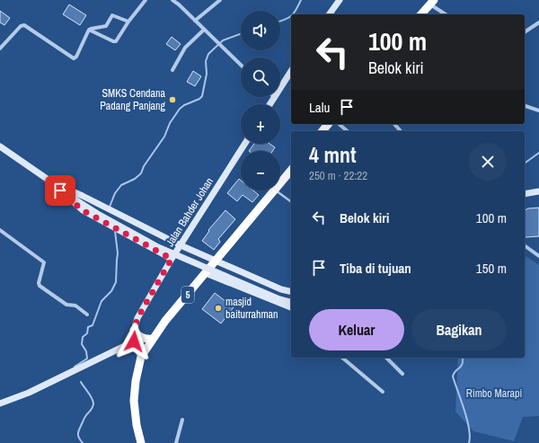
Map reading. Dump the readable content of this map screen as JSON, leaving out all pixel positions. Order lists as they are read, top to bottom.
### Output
{
  "streets": {
    "highway": ["5"],
    "main road": ["Jalan Bahder Johan"]
  },
  "crossings": [
    ["Jalan Bahder Johan", "5"]
  ],
  "parks": ["Rimbo Marapi"],
  "places": ["SMKS Cendana Padang Panjang", "masjid baiturrahman"],
  "page": {
    "map_buttons": ["+", "−"],
    "turn": ["100 m", "Belok kiri"],
    "then": "Lalu",
    "heading": ["4 mnt", "250 m · 22:22"],
    "list": [
      {
        "name": "Belok kiri",
        "value": "100 m"
      },
      {
        "name": "Tiba di tujuan",
        "value": "150 m"
      }
    ],
    "buttons": ["Keluar", "Bagikan"]
  }
}
